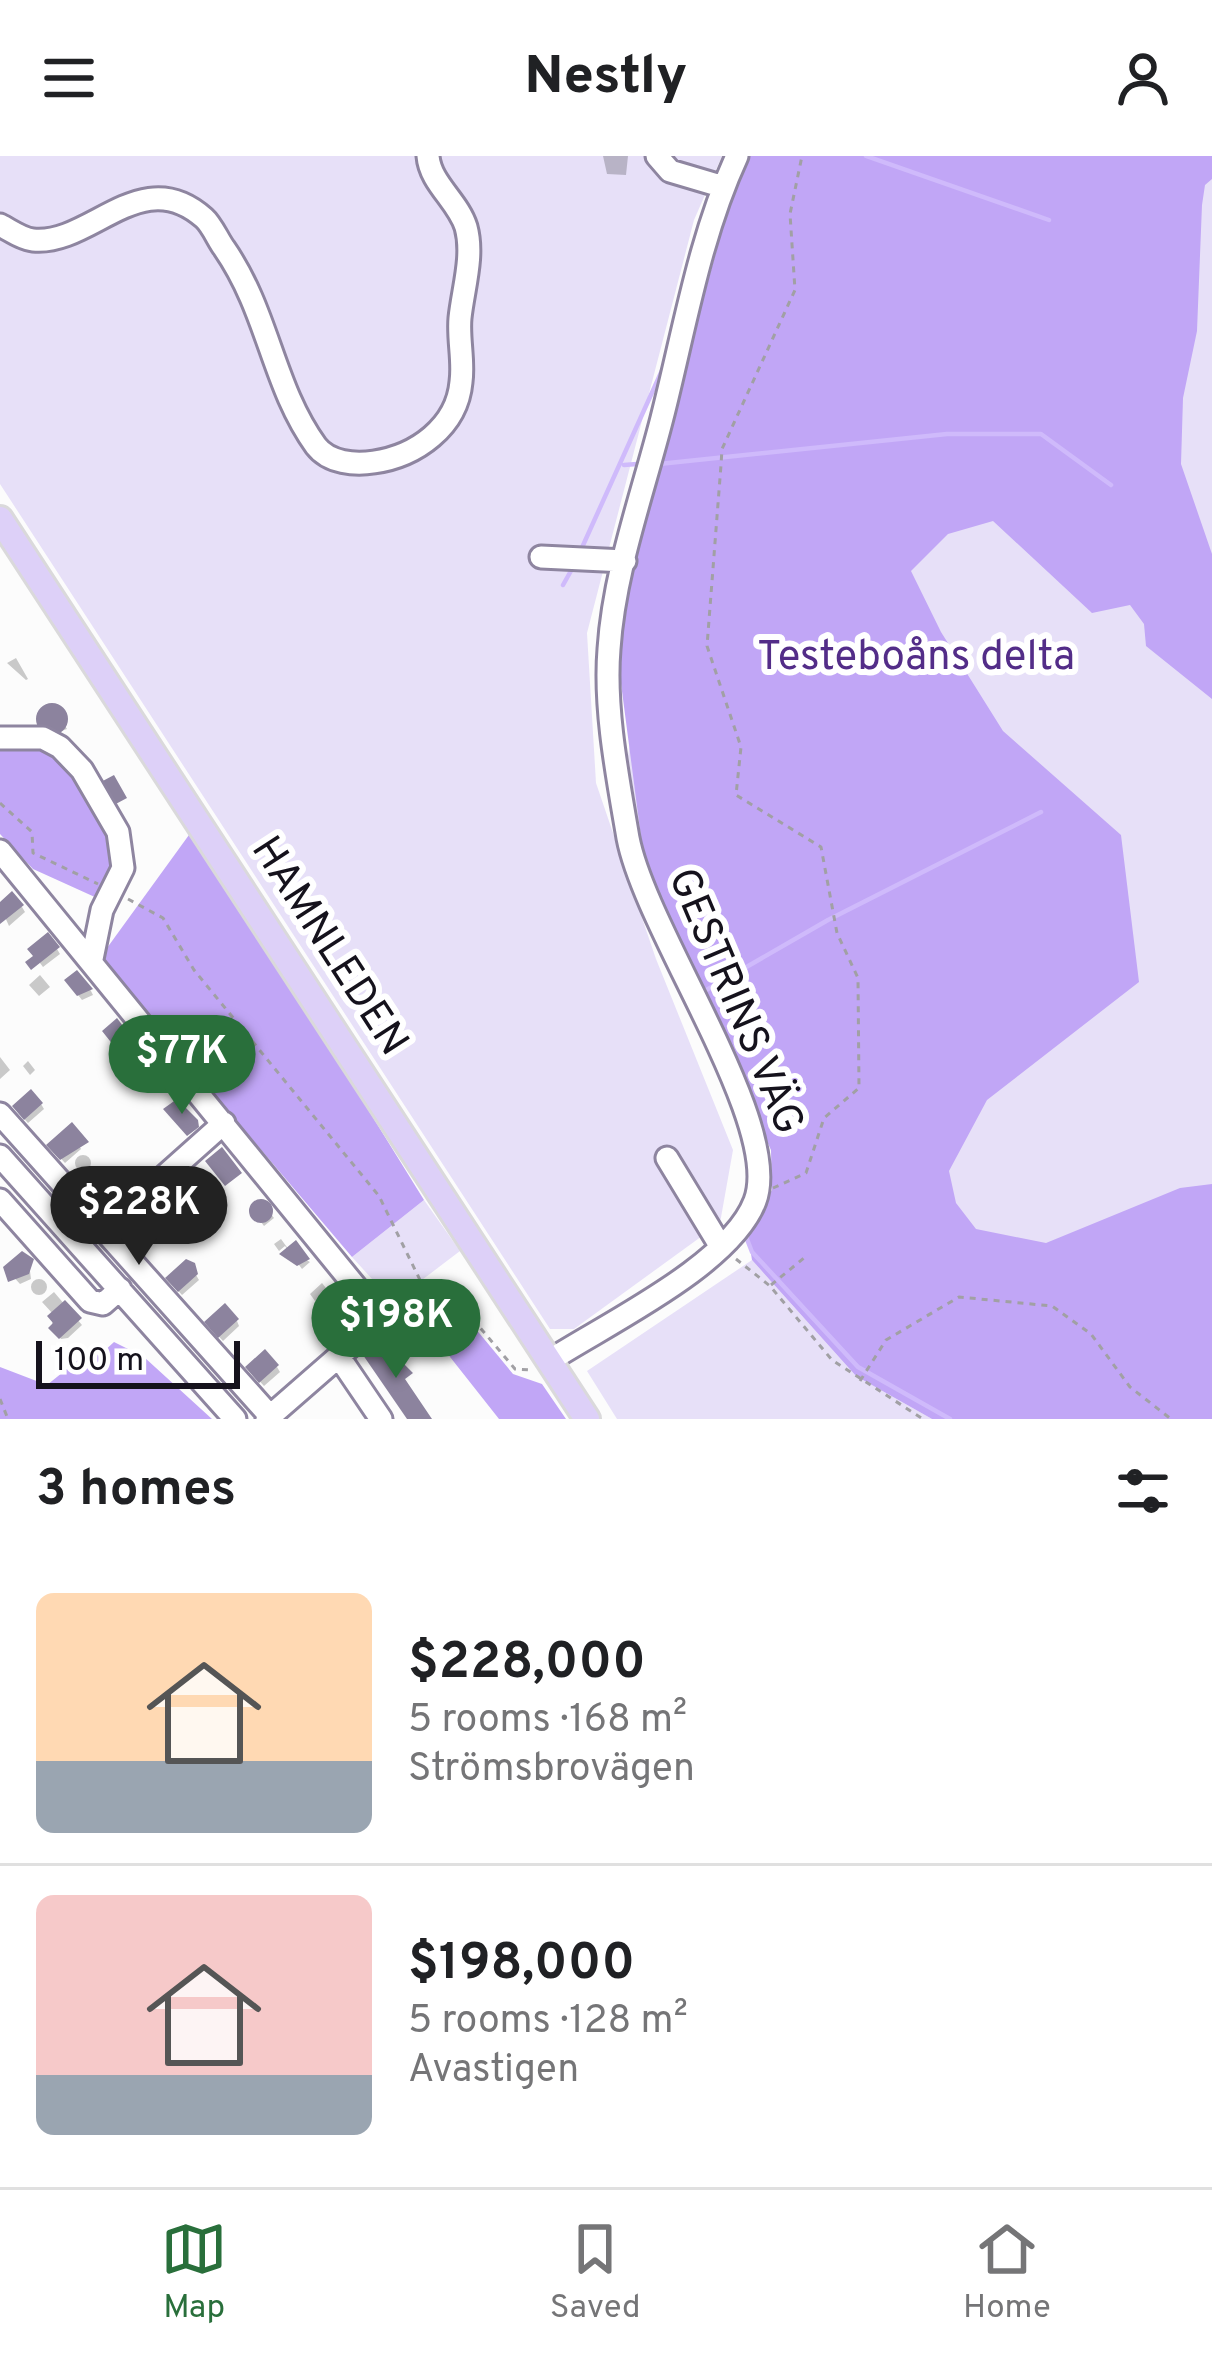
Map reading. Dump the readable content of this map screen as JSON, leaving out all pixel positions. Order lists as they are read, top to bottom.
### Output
{
  "streets": {
    "main road": ["HAMNLEDEN"],
    "street": ["GESTRINS VÄG"]
  },
  "crossings": [
    ["HAMNLEDEN", "GESTRINS VÄG"]
  ],
  "parks": ["Testeboåns delta"],
  "scale_bar": "100 m",
  "page": {
    "header": "Nestly",
    "price": ["$77K", "$228K", "$198K"],
    "scale": "100 m",
    "heading": "3 homes",
    "list": [
      {
        "name": "$228,000",
        "note": "5 rooms · 168 m² · Strömsbrovägen"
      },
      {
        "name": "$198,000",
        "note": "5 rooms · 128 m² · Avastigen"
      }
    ],
    "tabs": ["Map", "Saved", "Home"]
  }
}
